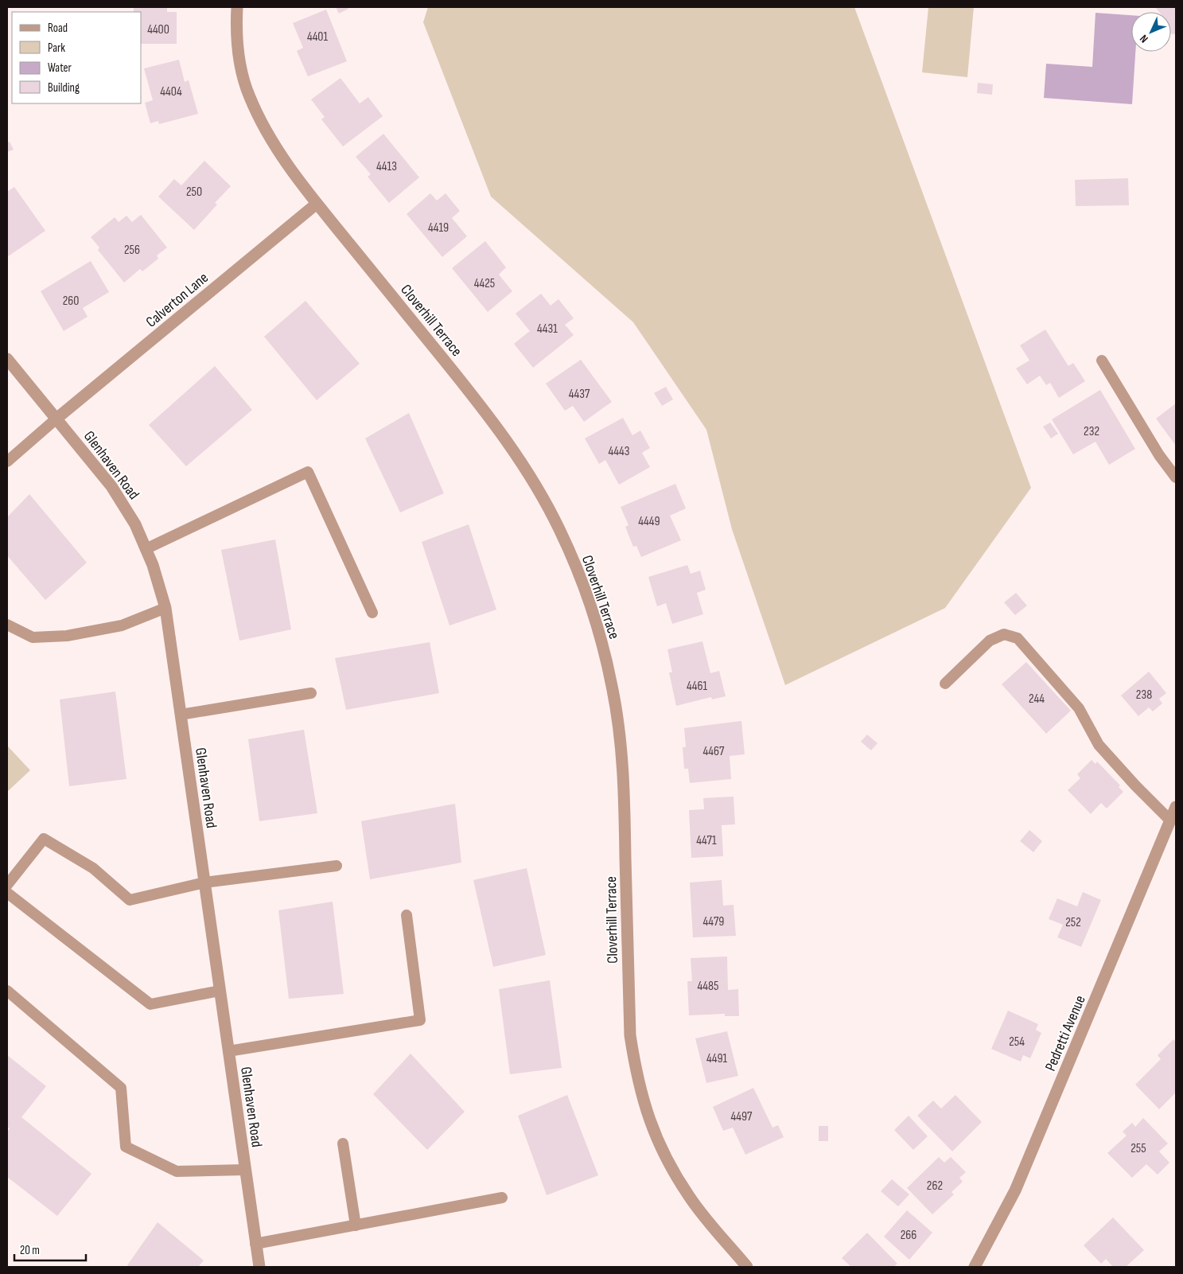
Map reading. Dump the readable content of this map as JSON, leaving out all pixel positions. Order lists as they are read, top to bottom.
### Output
{
  "streets": {
    "street": [
      "Calverton Lane",
      "Cloverhill Terrace",
      "Glenhaven Road",
      "Pedretti Avenue"
    ]
  },
  "crossings": [
    ["Calverton Lane", "Cloverhill Terrace"],
    ["Calverton Lane", "Glenhaven Road"]
  ],
  "house_numbers": [
    "4400",
    "4401",
    "4404",
    "4413",
    "250",
    "4419",
    "256",
    "4425",
    "260",
    "4431",
    "4437",
    "232",
    "4443",
    "4449",
    "4461",
    "238",
    "244",
    "4467",
    "4471",
    "4479",
    "252",
    "4485",
    "254",
    "4491",
    "4497",
    "255",
    "262",
    "266"
  ],
  "legend": [
    "Road",
    "Park",
    "Water",
    "Building"
  ],
  "scale_bar": "20 m",
  "north": "bottom left"
}
